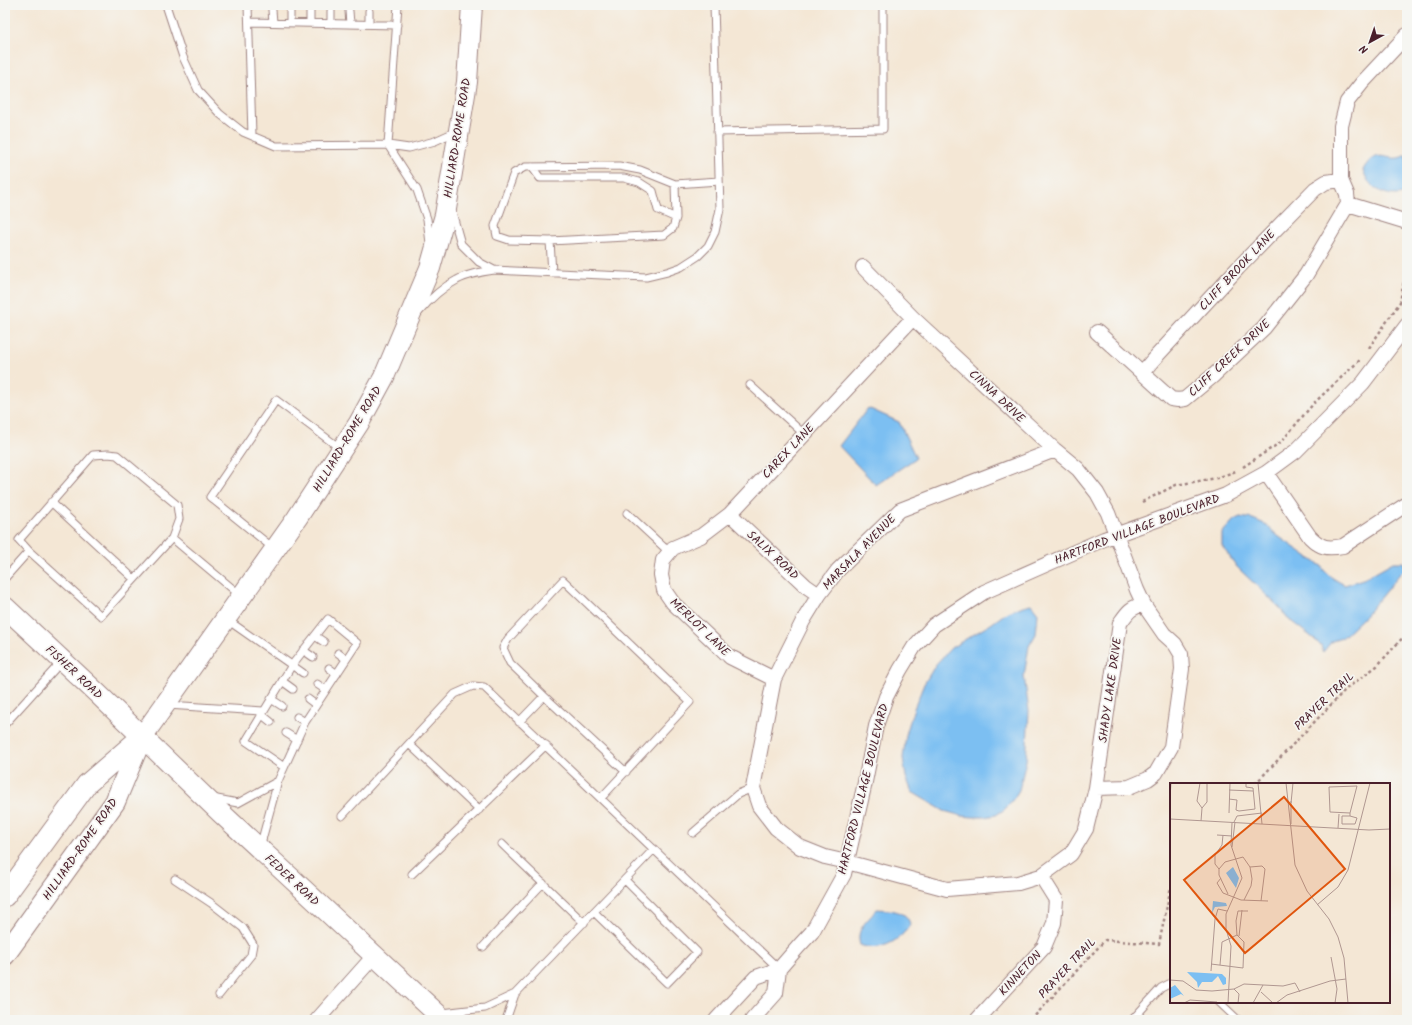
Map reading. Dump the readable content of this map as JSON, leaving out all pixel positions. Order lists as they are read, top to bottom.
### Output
{
  "streets": {
    "main road": ["HILLIARD-ROME ROAD", "FISHER ROAD", "FEDER ROAD"],
    "street": [
      "CLIFF BROOK LANE",
      "CLIFF CREEK DRIVE",
      "CINNA DRIVE",
      "CAREX LANE",
      "HARTFORD VILLAGE BOULEVARD",
      "MARSALA AVENUE",
      "SALIX ROAD",
      "MERLOT LANE",
      "SHADY LAKE DRIVE",
      "KINNETON"
    ],
    "path": ["PRAYER TRAIL"]
  },
  "crossings": [
    ["HILLIARD-ROME ROAD", "FISHER ROAD"],
    ["HILLIARD-ROME ROAD", "FEDER ROAD"],
    ["CLIFF BROOK LANE", "CLIFF CREEK DRIVE"],
    ["CINNA DRIVE", "CAREX LANE"],
    ["CINNA DRIVE", "HARTFORD VILLAGE BOULEVARD"],
    ["CINNA DRIVE", "MARSALA AVENUE"],
    ["CAREX LANE", "SALIX ROAD"],
    ["CAREX LANE", "MERLOT LANE"],
    ["HARTFORD VILLAGE BOULEVARD", "SHADY LAKE DRIVE"],
    ["MARSALA AVENUE", "SALIX ROAD"],
    ["MARSALA AVENUE", "MERLOT LANE"],
    ["FISHER ROAD", "FEDER ROAD"],
    ["SHADY LAKE DRIVE", "KINNETON"]
  ],
  "north": "bottom left"
}
